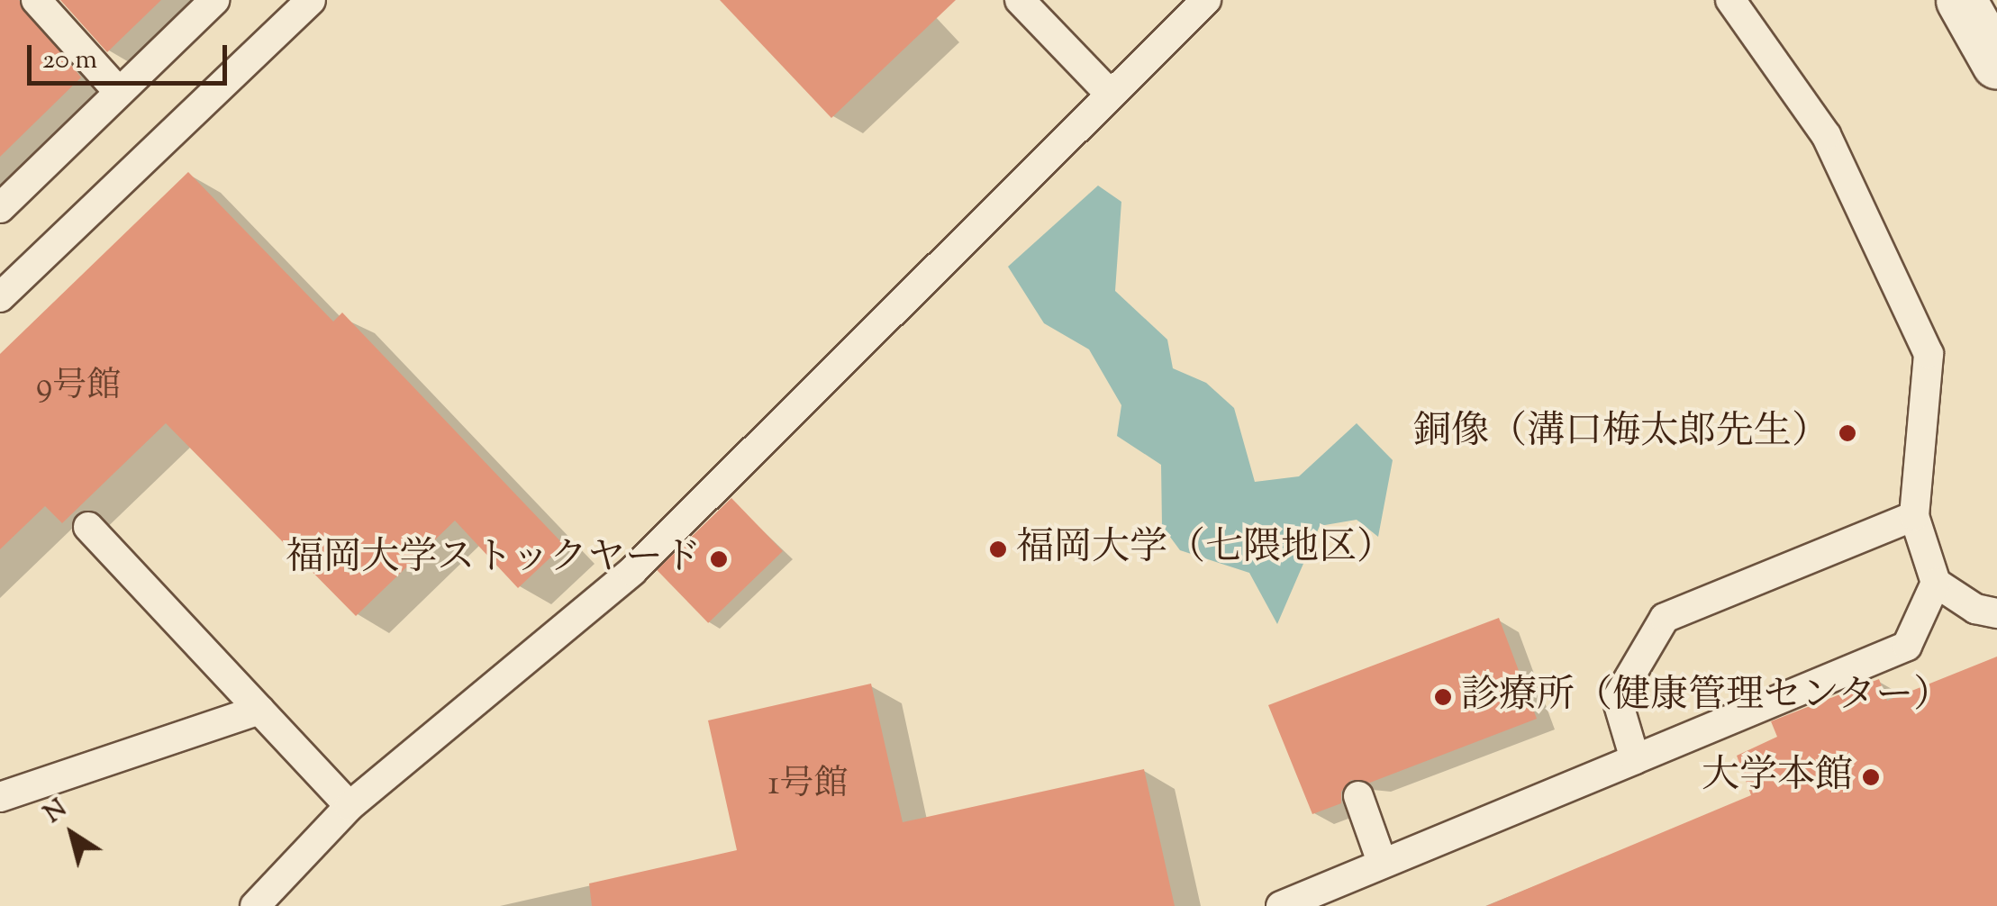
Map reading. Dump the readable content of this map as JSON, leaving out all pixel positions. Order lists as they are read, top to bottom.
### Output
{
  "places": [
    "銅像（溝口梅太郎先生）",
    "福岡大学（七隈地区）",
    "福岡大学ストックヤード",
    "診療所（健康管理センター）",
    "大学本館"
  ],
  "house_numbers": ["9号館", "1号館"],
  "scale_bar": "20 m",
  "north": "top left"
}
